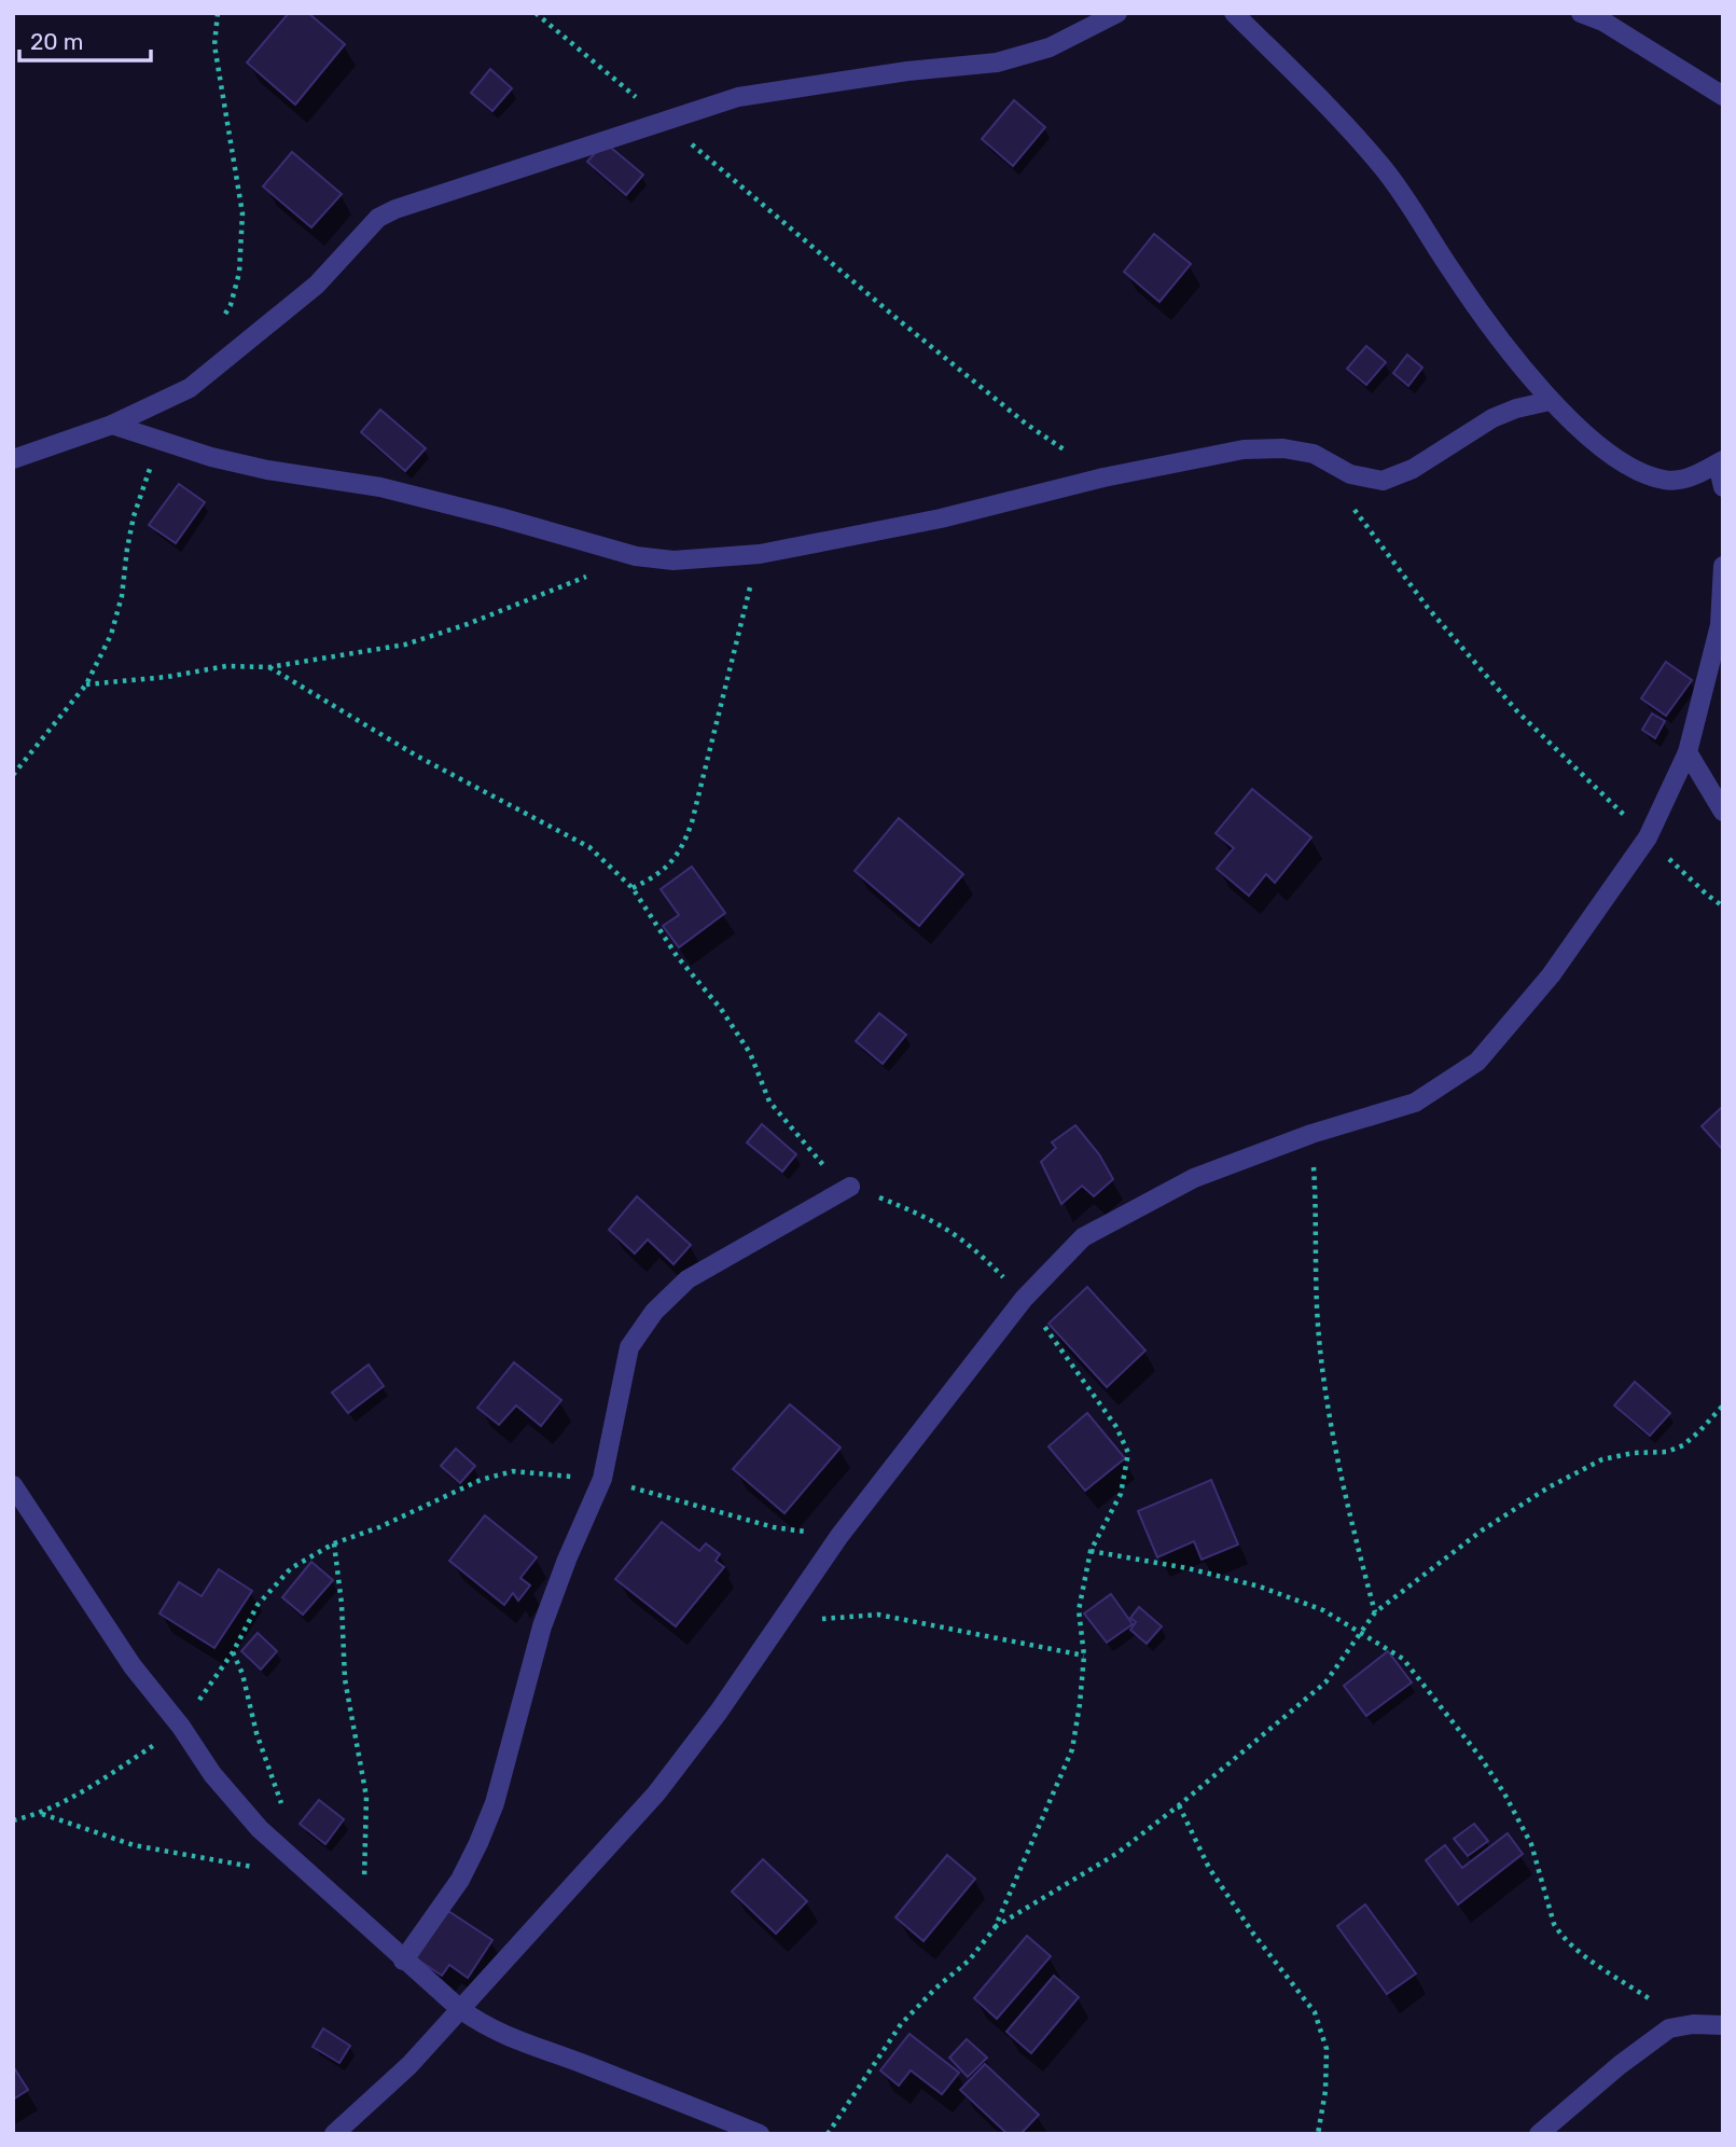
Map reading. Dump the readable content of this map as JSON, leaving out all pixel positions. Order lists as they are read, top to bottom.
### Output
{
  "scale_bar": "20 m"
}
